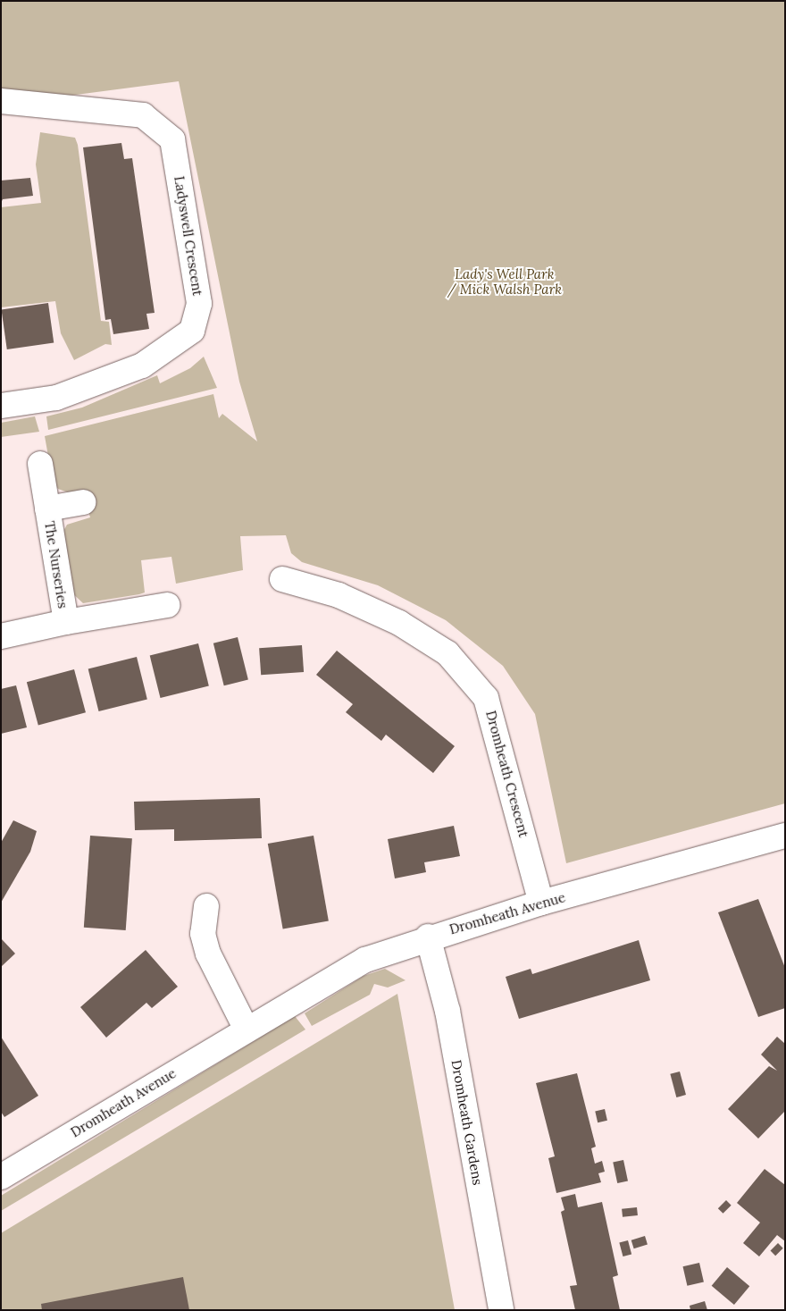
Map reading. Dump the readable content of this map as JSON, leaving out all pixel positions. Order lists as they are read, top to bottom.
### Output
{
  "streets": {
    "street": [
      "Ladyswell Crescent",
      "The Nurseries",
      "Dromheath Crescent",
      "Dromheath Avenue",
      "Dromheath Gardens"
    ]
  },
  "crossings": [
    ["Dromheath Crescent", "Dromheath Avenue"],
    ["Dromheath Avenue", "Dromheath Gardens"]
  ],
  "parks": ["Lady's Well Park / Mick Walsh Park"]
}
